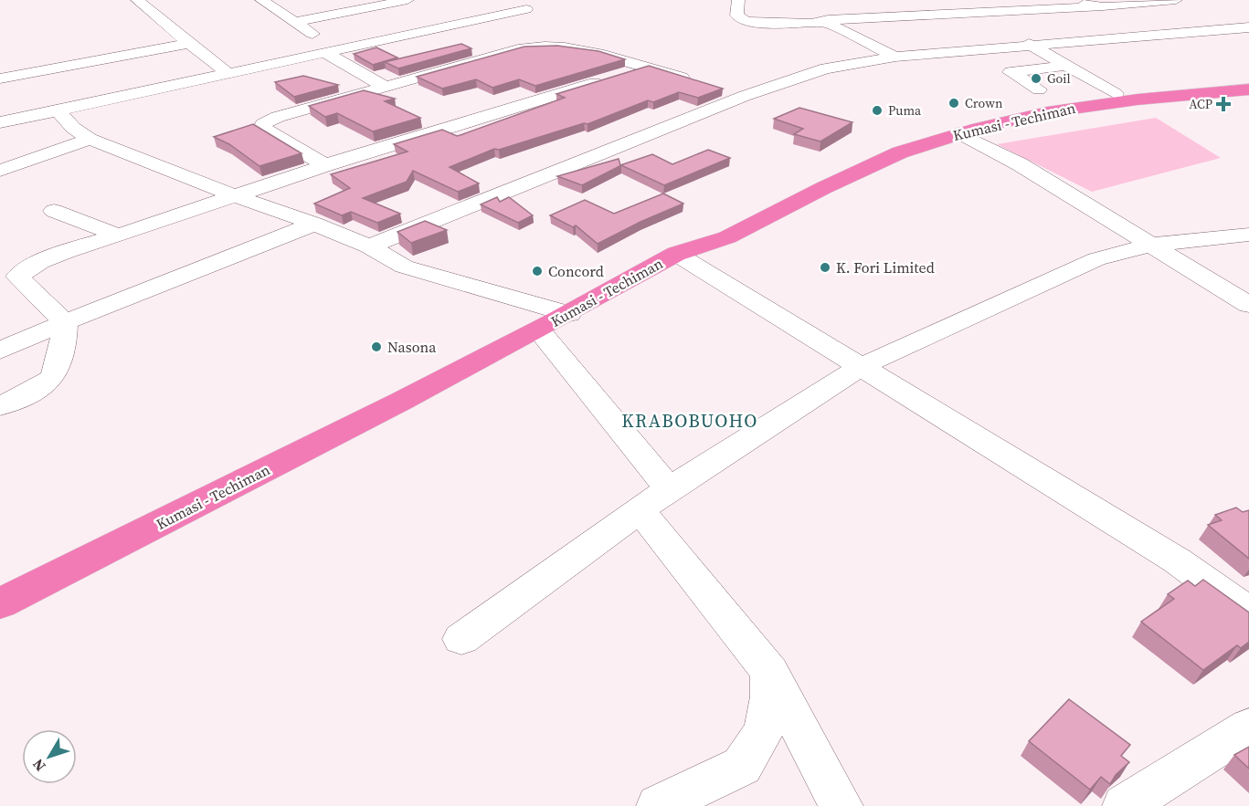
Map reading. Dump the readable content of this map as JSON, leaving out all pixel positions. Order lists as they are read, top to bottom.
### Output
{
  "streets": {
    "highway": ["Kumasi - Techiman"]
  },
  "districts": ["KRABOBUOHO"],
  "places": {
    "other": [
      "Goil",
      "Crown",
      "Puma",
      "K. Fori Limited",
      "Concord",
      "Nasona"
    ],
    "health": ["ACP"]
  },
  "north": "bottom left"
}
